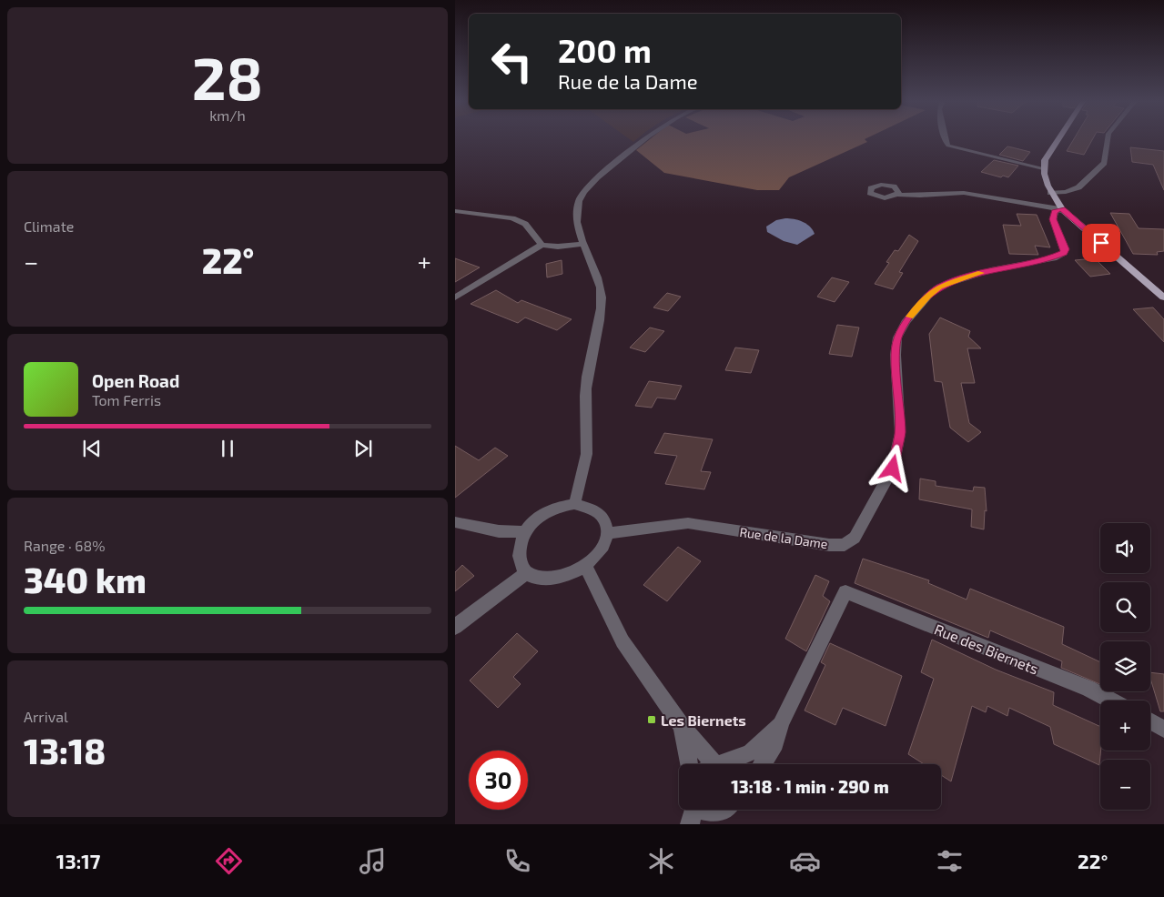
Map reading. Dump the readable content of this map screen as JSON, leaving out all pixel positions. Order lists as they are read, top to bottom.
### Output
{
  "streets": {
    "street": ["Rue de la Dame", "Rue des Biernets"]
  },
  "places": {
    "transit": ["Les Biernets"]
  },
  "page": {
    "tile": [
      ["28", "km/h"],
      "Climate",
      ["Range · 68%", "340 km"],
      ["Arrival", "13:18"]
    ],
    "turn": ["200 m", "Rue de la Dame"],
    "heat": ["−", "22°", "+"],
    "song": ["Open Road", "Tom Ferris"],
    "map_buttons": ["+", "−"],
    "limit": "30",
    "trip": "13:18 · 1 min · 290 m",
    "tabs": ["13:17", "22°"]
  }
}
